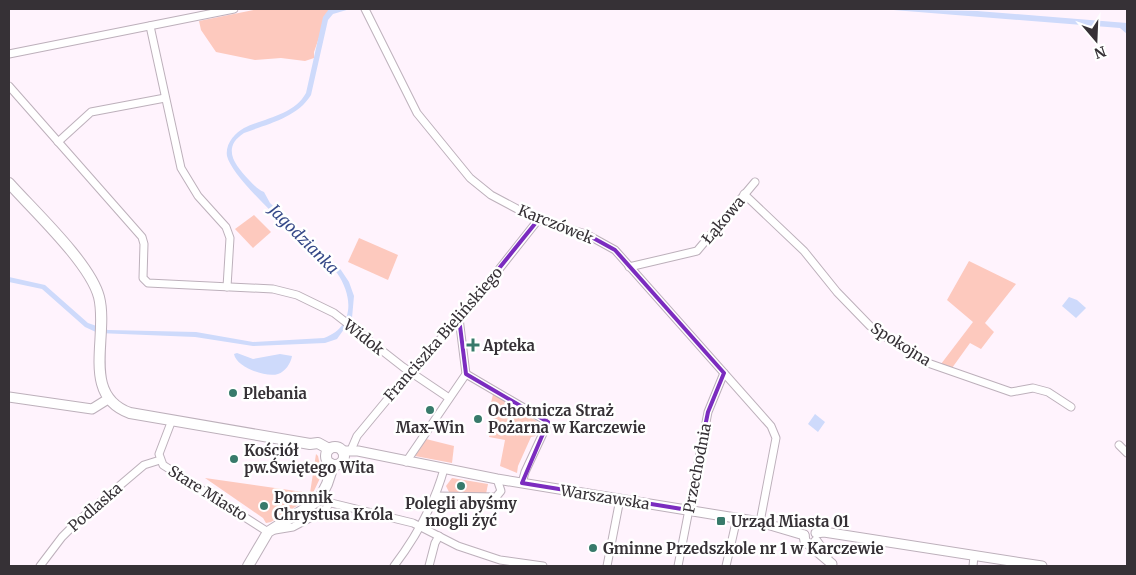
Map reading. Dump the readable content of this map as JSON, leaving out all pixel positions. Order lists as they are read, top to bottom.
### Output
{
  "streets": {
    "street": [
      "Łąkowa",
      "Karczówek",
      "Franciszka Bielińskiego",
      "Widok",
      "Spokojna",
      "Przechodnia",
      "Stare Miasto",
      "Warszawska",
      "Podlaska"
    ]
  },
  "crossings": [
    ["Łąkowa", "Karczówek"],
    ["Łąkowa", "Spokojna"],
    ["Karczówek", "Franciszka Bielińskiego"],
    ["Karczówek", "Przechodnia"],
    ["Karczówek", "Warszawska"],
    ["Franciszka Bielińskiego", "Widok"],
    ["Franciszka Bielińskiego", "Warszawska"],
    ["Przechodnia", "Warszawska"],
    ["Stare Miasto", "Podlaska"]
  ],
  "water": ["Jagodzianka"],
  "places": {
    "health": ["Apteka"],
    "other": [
      "Plebania",
      "Max-Win",
      "Ochotnicza Straż Pożarna w Karczewie",
      "Kościół pw.Świętego Wita",
      "Polegli abyśmy mogli żyć",
      "Pomnik Chrystusa Króla",
      "Gminne Przedszkole nr 1 w Karczewie"
    ],
    "transit": ["Urząd Miasta 01"]
  },
  "north": "bottom"
}
